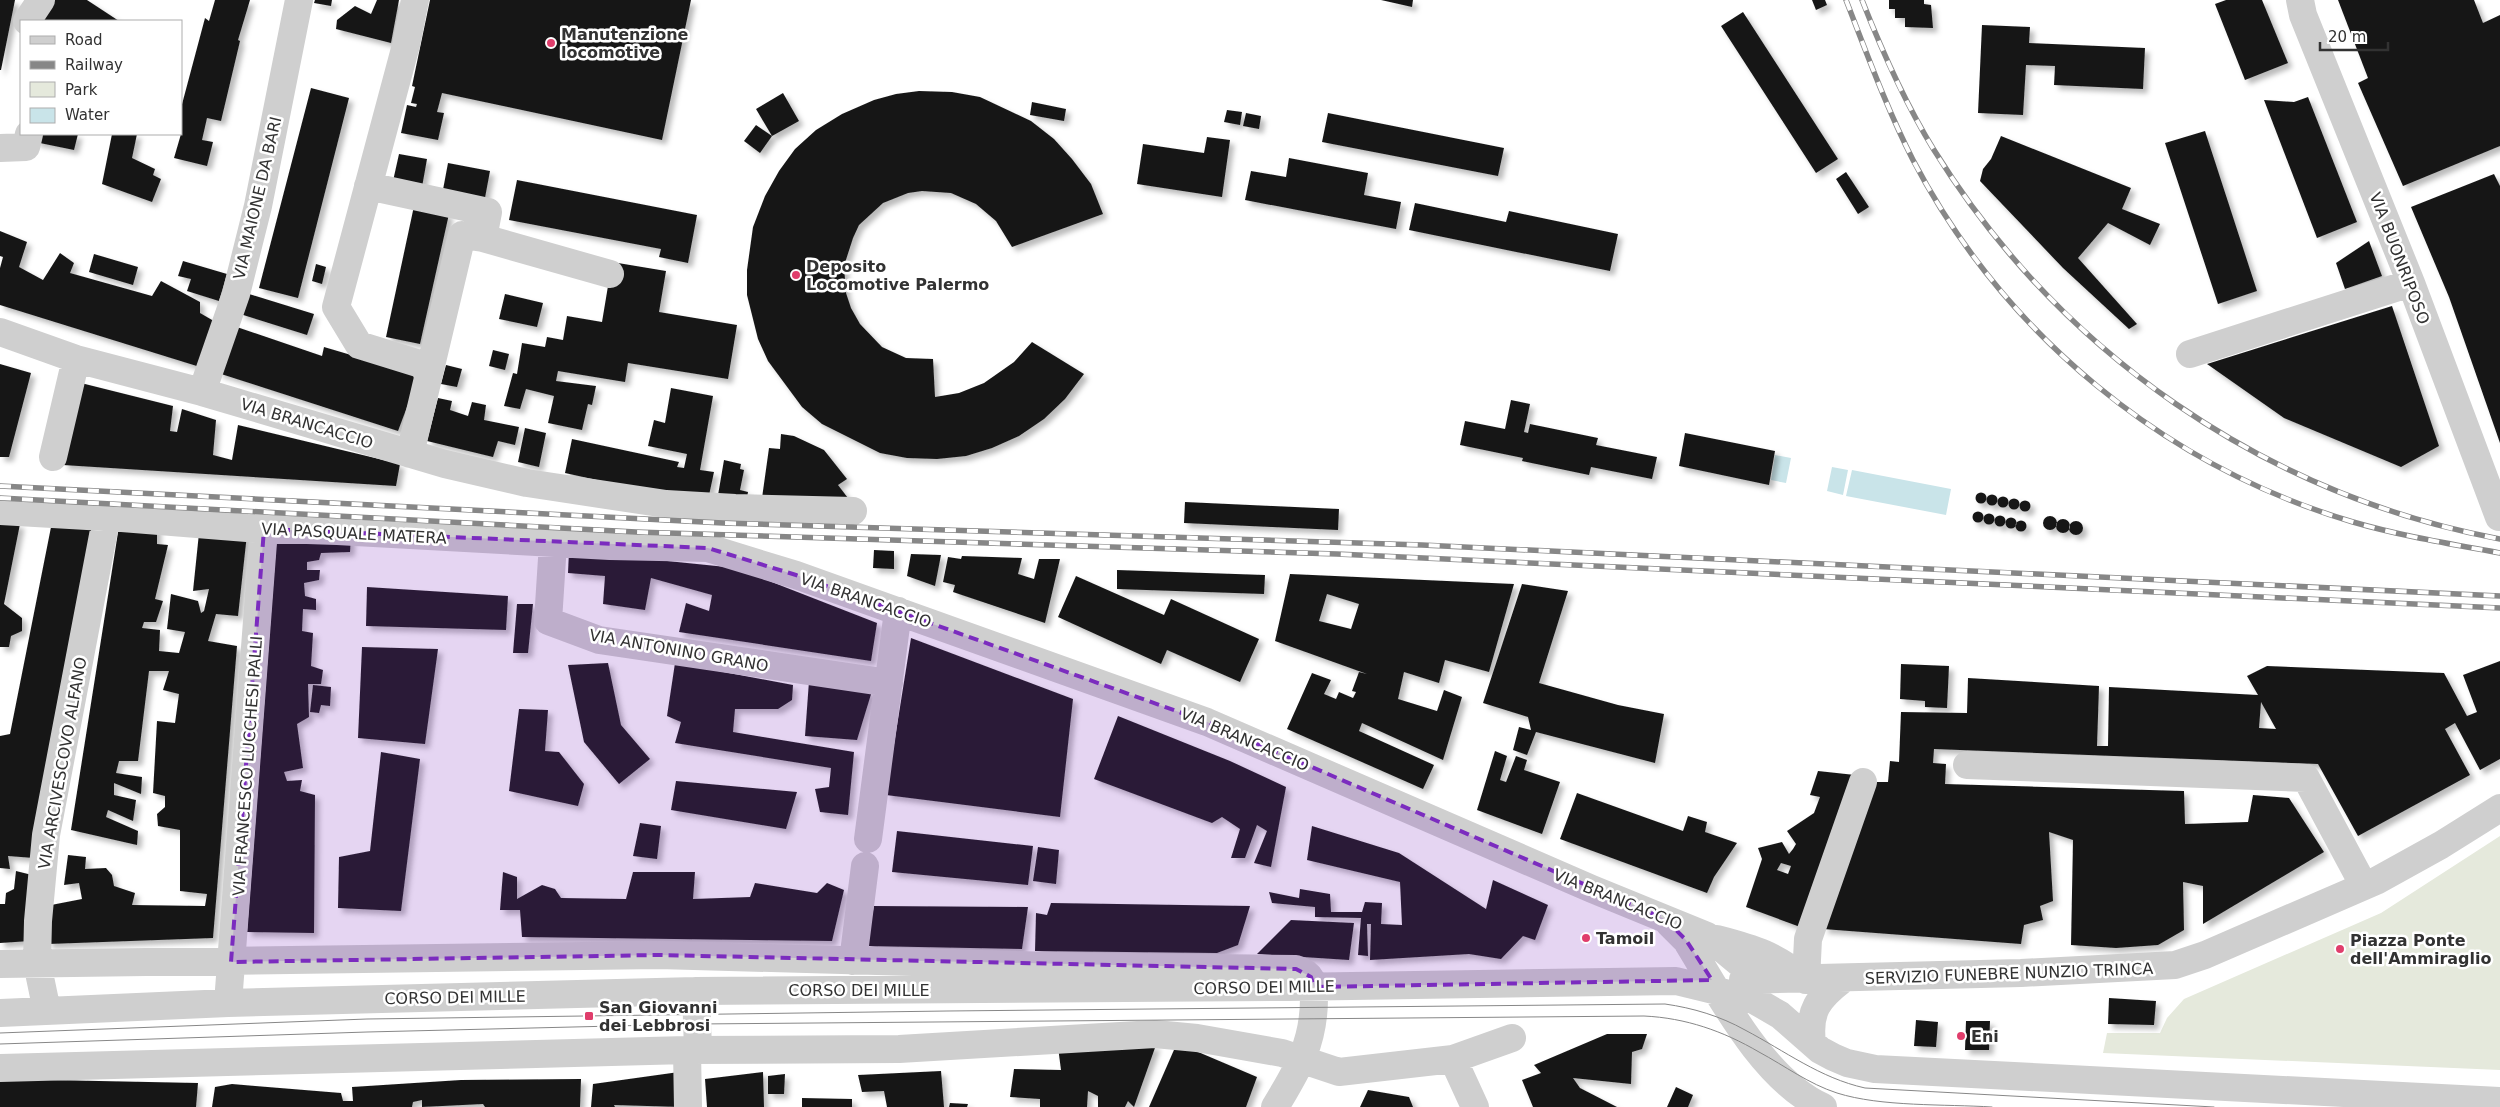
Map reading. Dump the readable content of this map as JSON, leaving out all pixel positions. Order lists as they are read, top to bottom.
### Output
{
  "streets": {
    "street": [
      "VIA MAIONE DA BARI",
      "VIA BUONRIPOSO",
      "VIA BRANCACCIO",
      "VIA PASQUALE MATERA",
      "VIA ANTONINO GRANO",
      "VIA ARCIVESCOVO ALFANO",
      "VIA FRANCESCO LUCCHESI PALLI",
      "SERVIZIO FUNEBRE NUNZIO TRINCA",
      "CORSO DEI MILLE"
    ]
  },
  "crossings": [
    ["VIA MAIONE DA BARI", "VIA BRANCACCIO"],
    ["VIA BRANCACCIO", "VIA PASQUALE MATERA"],
    ["VIA PASQUALE MATERA", "VIA ANTONINO GRANO"],
    ["VIA PASQUALE MATERA", "VIA ARCIVESCOVO ALFANO"],
    ["VIA PASQUALE MATERA", "VIA FRANCESCO LUCCHESI PALLI"],
    ["VIA ARCIVESCOVO ALFANO", "CORSO DEI MILLE"],
    ["VIA FRANCESCO LUCCHESI PALLI", "CORSO DEI MILLE"]
  ],
  "places": {
    "other": [
      "Manutenzione locomotive",
      "Deposito Locomotive Palermo",
      "Tamoil",
      "Piazza Ponte dell'Ammiraglio",
      "Eni"
    ],
    "transit": ["San Giovanni dei Lebbrosi"]
  },
  "legend": [
    "Road",
    "Railway",
    "Park",
    "Water"
  ],
  "scale_bar": "20 m"
}
